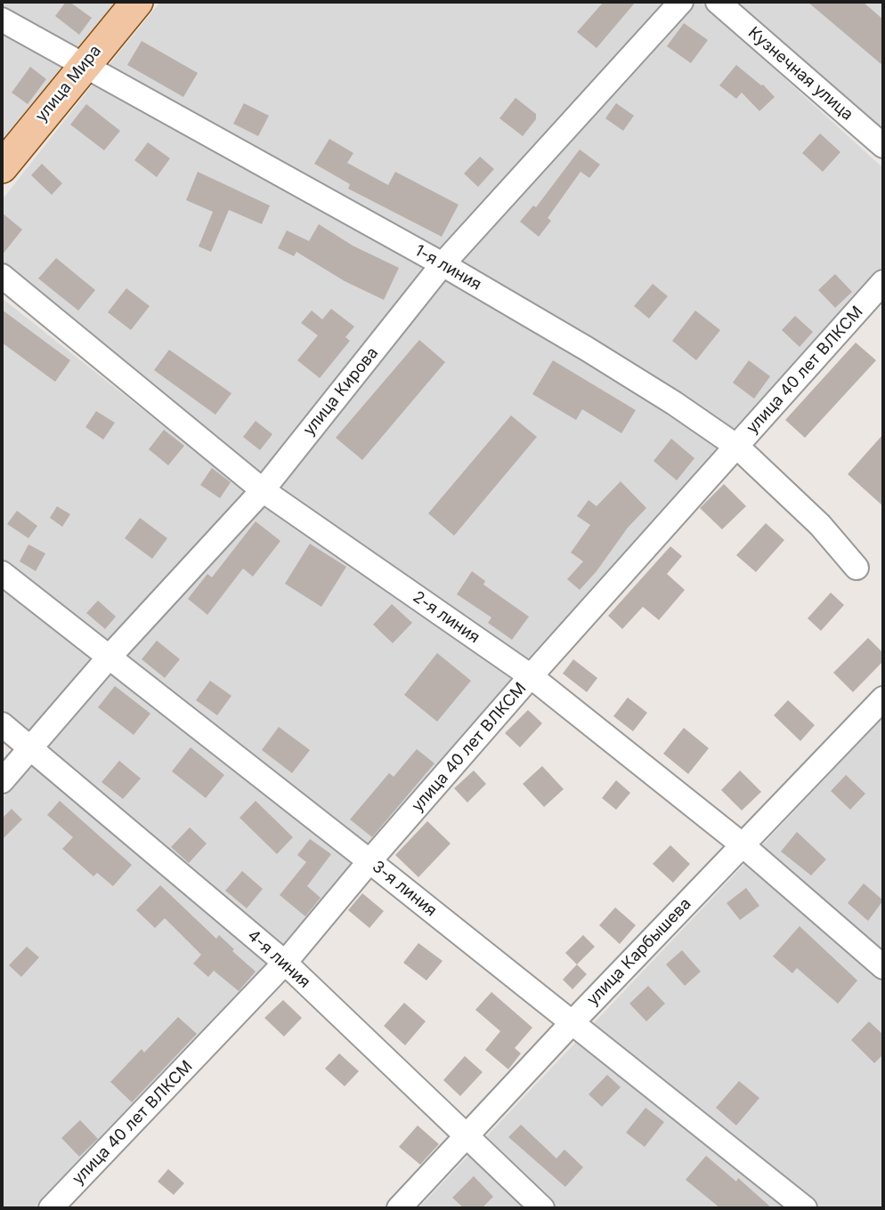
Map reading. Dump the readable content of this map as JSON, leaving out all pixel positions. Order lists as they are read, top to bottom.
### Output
{
  "streets": {
    "main road": ["улица Мира"],
    "street": [
      "Кузнечная улица",
      "1-я линия",
      "улица 40 лет ВЛКСМ",
      "улица Кирова",
      "2-я линия",
      "3-я линия",
      "улица Карбышева",
      "4-я линия"
    ]
  },
  "crossings": [
    ["улица Мира", "1-я линия"],
    ["1-я линия", "улица 40 лет ВЛКСМ"],
    ["1-я линия", "улица Кирова"],
    ["улица 40 лет ВЛКСМ", "2-я линия"],
    ["улица 40 лет ВЛКСМ", "3-я линия"],
    ["улица 40 лет ВЛКСМ", "4-я линия"],
    ["улица Кирова", "2-я линия"],
    ["улица Кирова", "3-я линия"],
    ["улица Кирова", "4-я линия"],
    ["2-я линия", "улица Карбышева"],
    ["3-я линия", "улица Карбышева"],
    ["улица Карбышева", "4-я линия"]
  ]
}
